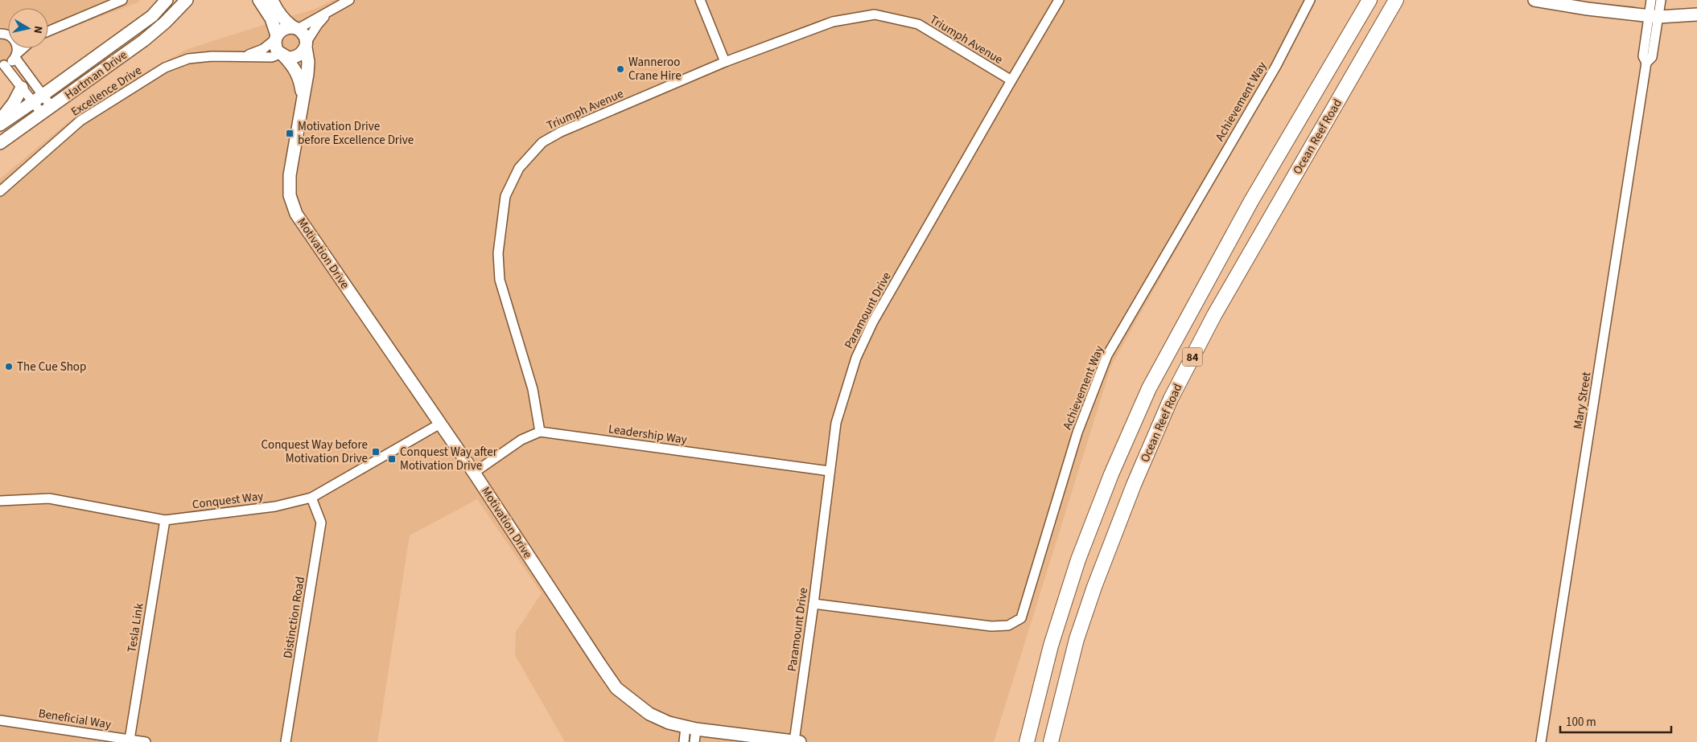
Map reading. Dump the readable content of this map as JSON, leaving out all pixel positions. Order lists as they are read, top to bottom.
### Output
{
  "streets": {
    "main road": ["Ocean Reef Road", "84"],
    "street": [
      "Triumph Avenue",
      "Hartman Drive",
      "Excellence Drive",
      "Achievement Way",
      "Motivation Drive",
      "Paramount Drive",
      "Mary Street",
      "Leadership Way",
      "Conquest Way",
      "Distinction Road",
      "Tesla Link",
      "Beneficial Way"
    ]
  },
  "crossings": [
    ["Triumph Avenue", "Paramount Drive"],
    ["Triumph Avenue", "Leadership Way"],
    ["Excellence Drive", "Motivation Drive"],
    ["Achievement Way", "Paramount Drive"],
    ["Motivation Drive", "Paramount Drive"],
    ["Motivation Drive", "Leadership Way"],
    ["Motivation Drive", "Conquest Way"],
    ["Paramount Drive", "Leadership Way"],
    ["Conquest Way", "Distinction Road"],
    ["Conquest Way", "Tesla Link"],
    ["Tesla Link", "Beneficial Way"]
  ],
  "places": {
    "other": ["Wanneroo Crane Hire", "The Cue Shop"],
    "transit": ["Motivation Drive before Excellence Drive", "Conquest Way before Motivation Drive", "Conquest Way after Motivation Drive"]
  },
  "scale_bar": "100 m",
  "north": "right"
}
